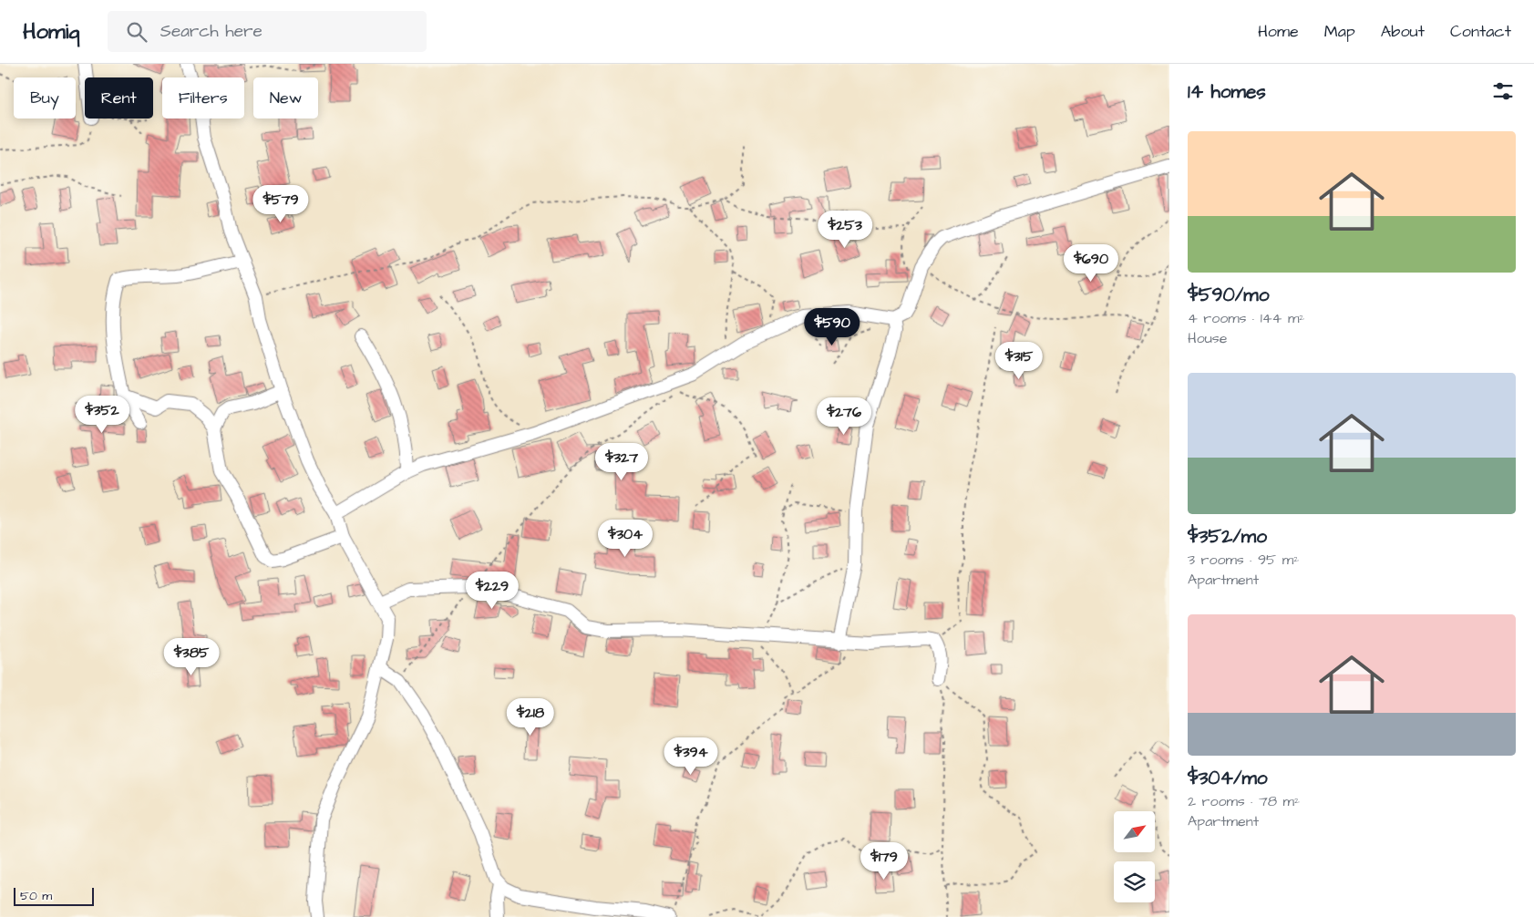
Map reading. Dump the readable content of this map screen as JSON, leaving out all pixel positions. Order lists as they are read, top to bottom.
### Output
{
  "scale_bar": "50 m",
  "north": "top right",
  "page": {
    "header": "Homiq",
    "search": "Search here",
    "nav": [
      "Home",
      "Map",
      "About",
      "Contact"
    ],
    "heading": "14 homes",
    "chip": [
      "Buy",
      "Rent",
      "Filters",
      "New"
    ],
    "list": [
      {
        "name": "$590/mo",
        "note": "4 rooms · 144 m² · House"
      },
      {
        "name": "$352/mo",
        "note": "3 rooms · 95 m² · Apartment"
      },
      {
        "name": "$304/mo",
        "note": "2 rooms · 78 m² · Apartment"
      }
    ],
    "price": [
      "$579",
      "$253",
      "$690",
      "$590",
      "$315",
      "$352",
      "$276",
      "$327",
      "$304",
      "$229",
      "$385",
      "$218",
      "$394",
      "$179"
    ],
    "scale": "50 m"
  }
}
